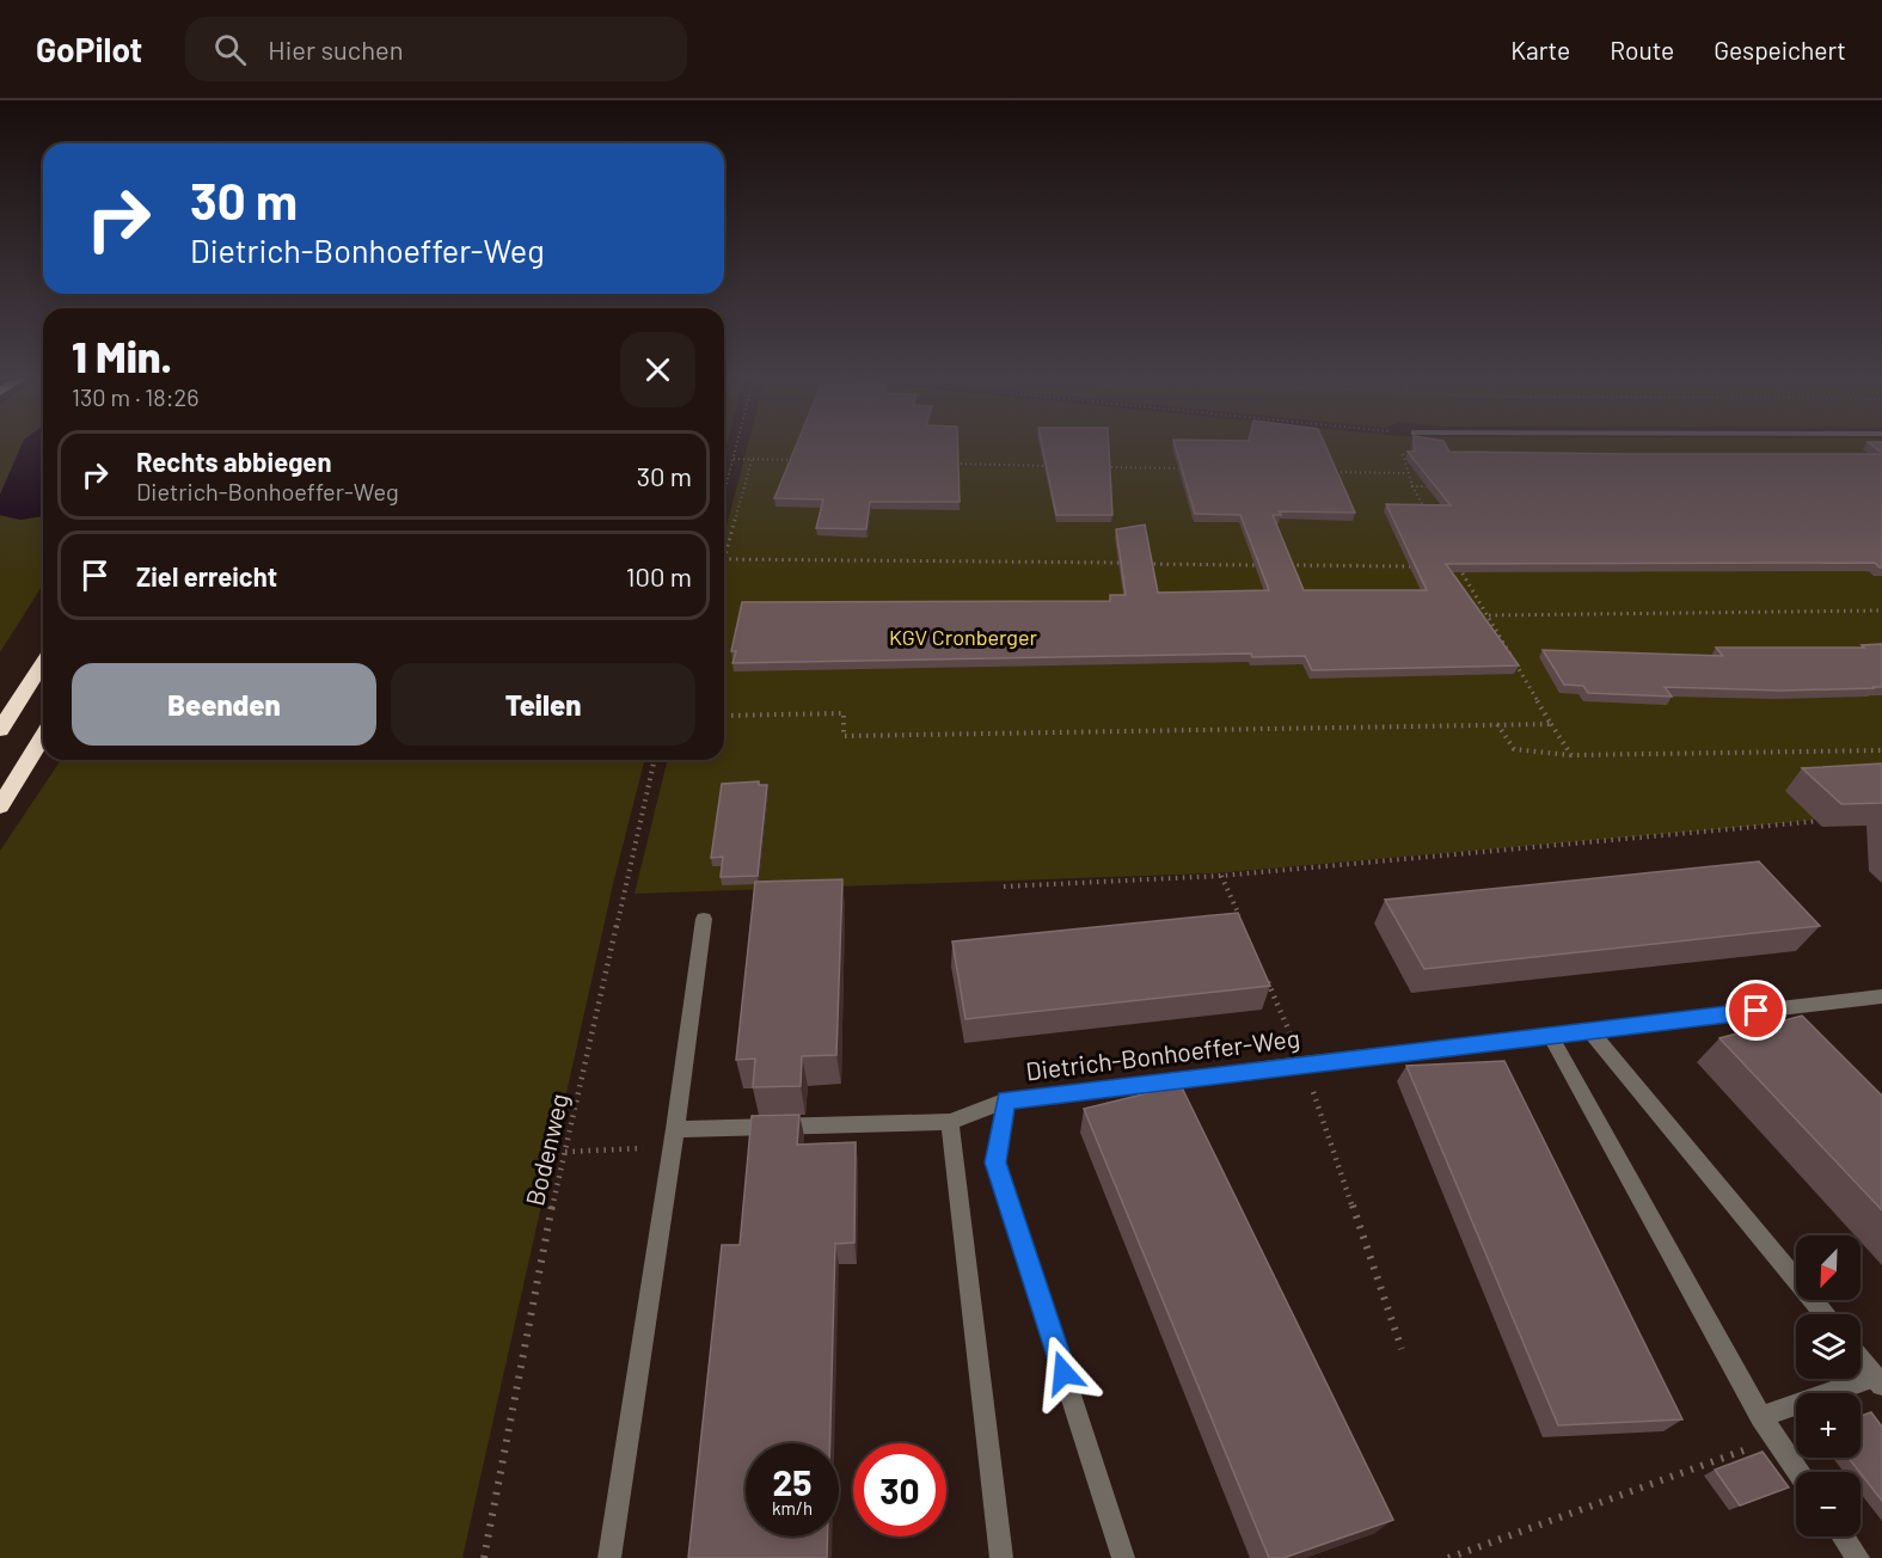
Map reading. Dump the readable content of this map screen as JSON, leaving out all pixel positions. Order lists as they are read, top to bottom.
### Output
{
  "streets": {
    "street": ["Dietrich-Bonhoeffer-Weg"],
    "path": ["Bodenweg"]
  },
  "parks": ["KGV Cronberger"],
  "north": "bottom left",
  "page": {
    "header": "GoPilot",
    "search": "Hier suchen",
    "nav": ["Karte", "Route", "Gespeichert"],
    "turn": ["30 m", "Dietrich-Bonhoeffer-Weg"],
    "heading": ["1 Min.", "130 m · 18:26"],
    "list": [
      {
        "name": "Rechts abbiegen",
        "note": "Dietrich-Bonhoeffer-Weg",
        "value": "30 m"
      },
      {
        "name": "Ziel erreicht",
        "value": "100 m"
      }
    ],
    "buttons": ["Beenden", "Teilen"],
    "map_buttons": ["+", "−"],
    "speed": "25 km/h",
    "limit": "30"
  }
}
